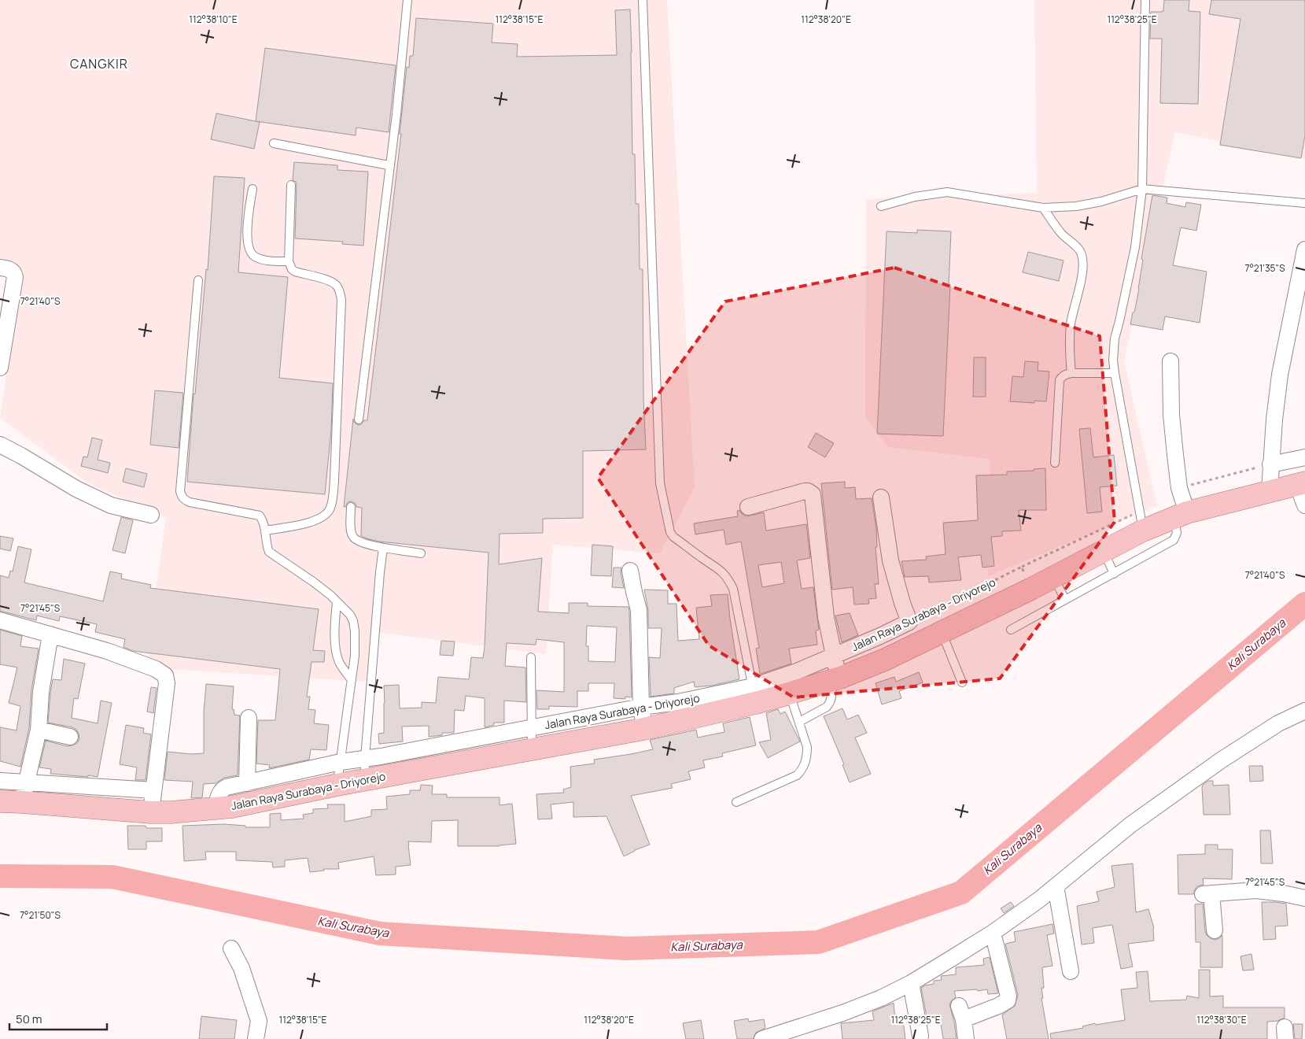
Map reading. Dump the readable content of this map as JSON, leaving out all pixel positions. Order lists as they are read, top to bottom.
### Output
{
  "streets": {
    "main road": ["Jalan Raya Surabaya - Driyorejo"]
  },
  "districts": ["CANGKIR"],
  "water": ["Kali Surabaya"],
  "scale_bar": "50 m",
  "coordinates": [
    "112°38'10\"E",
    "112°38'15\"E",
    "112°38'20\"E",
    "112°38'25\"E",
    "7°21'35\"S",
    "7°21'40\"S",
    "7°21'45\"S",
    "7°21'50\"S",
    "112°38'30\"E"
  ]
}
